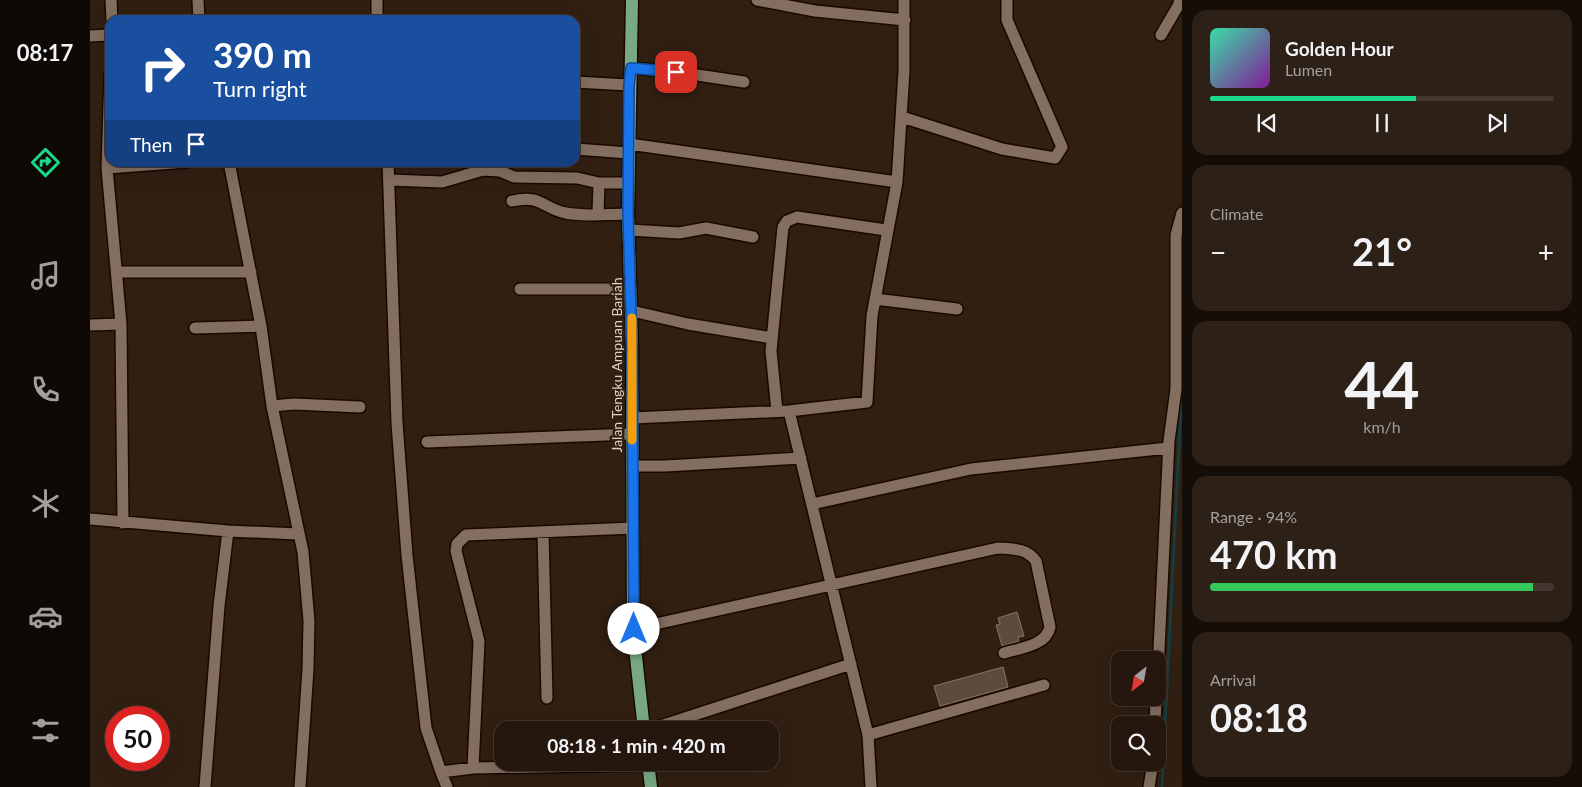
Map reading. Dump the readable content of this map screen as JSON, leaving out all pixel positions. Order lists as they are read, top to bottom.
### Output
{
  "streets": {
    "main road": ["Jalan Tengku Ampuan Bariah"]
  },
  "north": "bottom left",
  "page": {
    "tabs": "08:17",
    "turn": ["390 m", "Turn right"],
    "song": ["Golden Hour", "Lumen"],
    "then": "Then",
    "tile": [
      "Climate",
      ["44", "km/h"],
      ["Range · 94%", "470 km"],
      ["Arrival", "08:18"]
    ],
    "heat": ["−", "21°", "+"],
    "limit": "50",
    "trip": "08:18 · 1 min · 420 m"
  }
}
